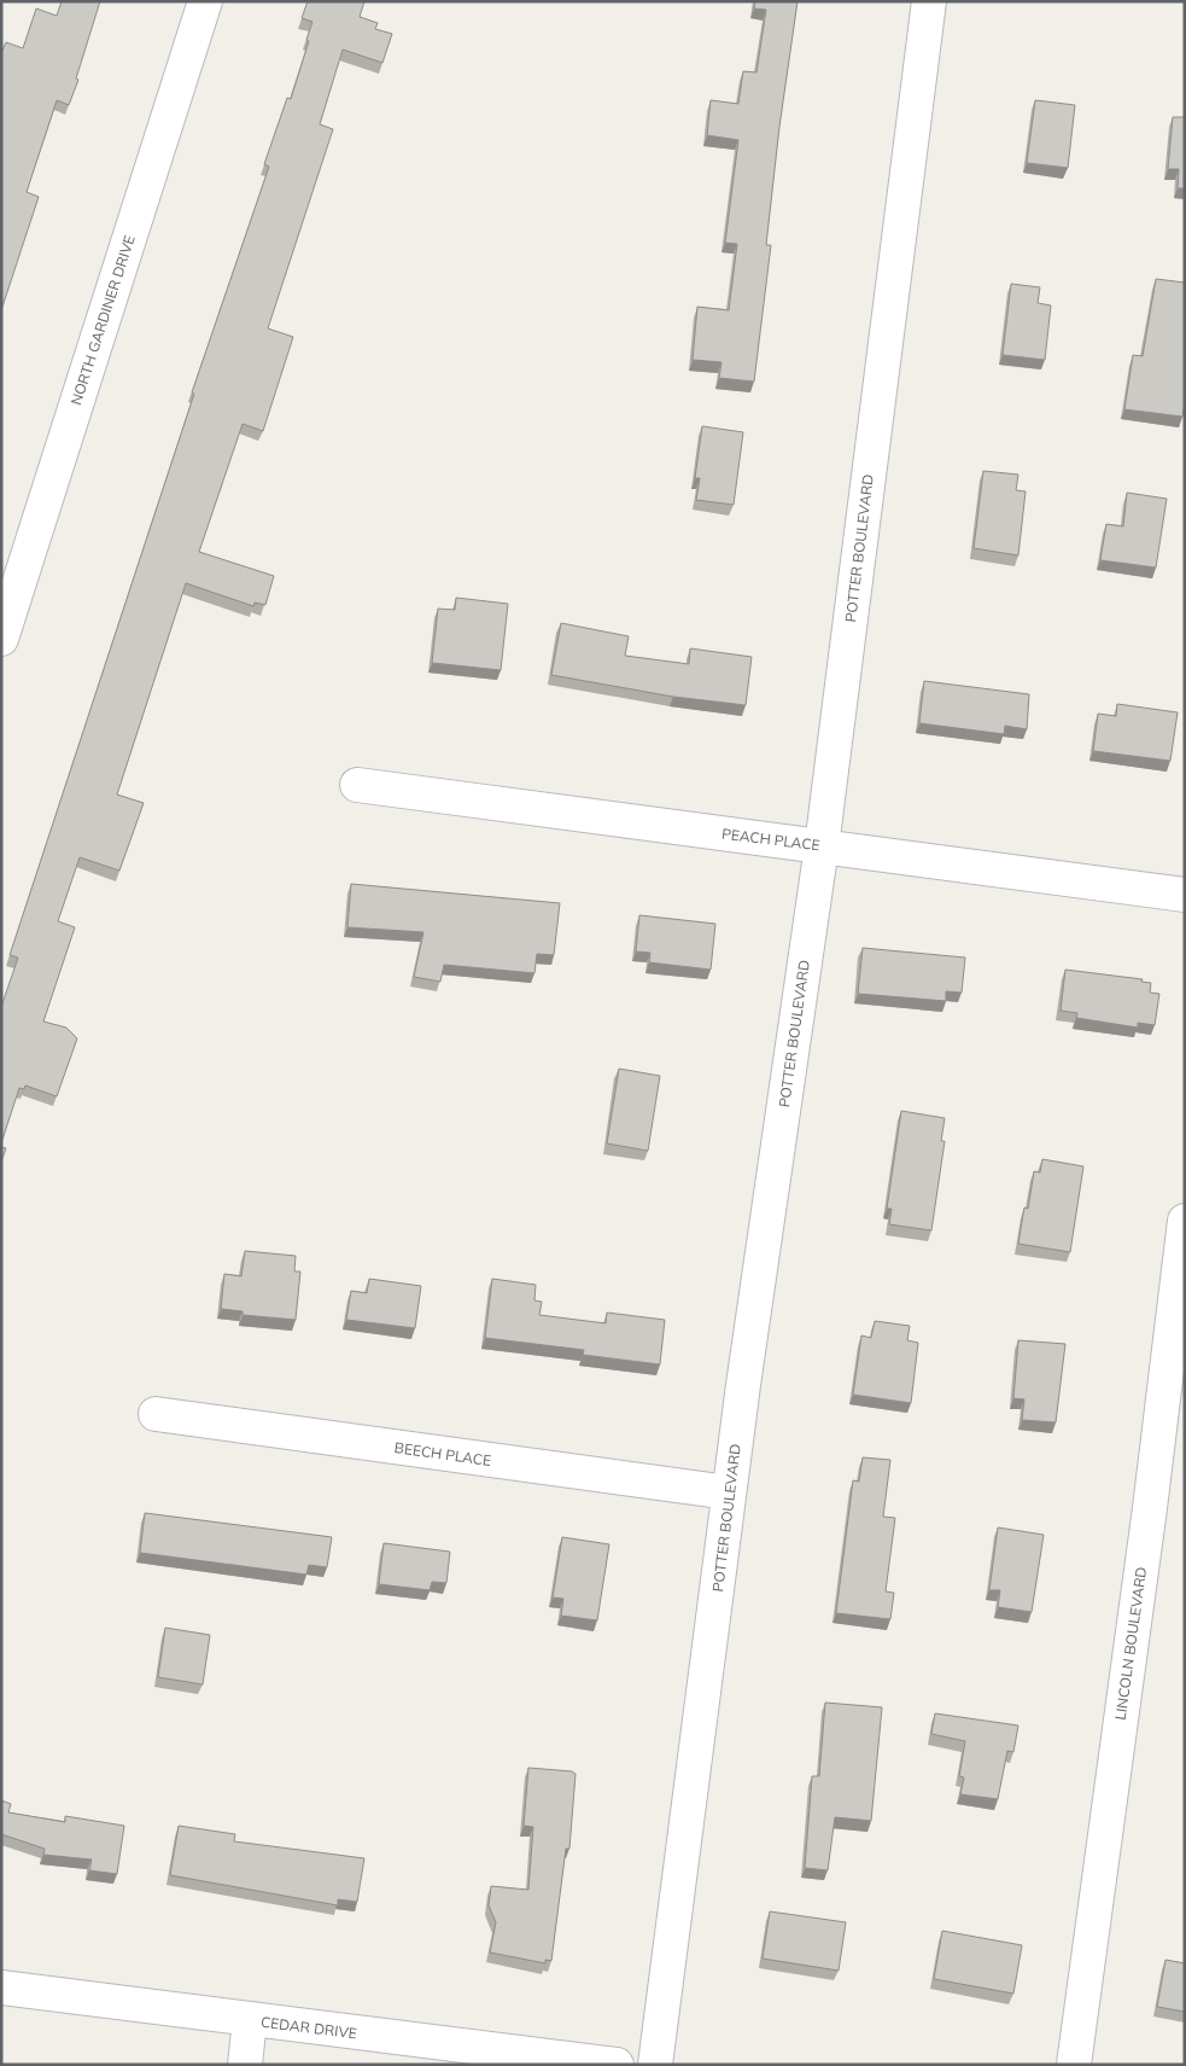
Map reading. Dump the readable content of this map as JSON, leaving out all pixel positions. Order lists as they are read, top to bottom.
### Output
{
  "streets": {
    "street": [
      "NORTH GARDINER DRIVE",
      "POTTER BOULEVARD",
      "PEACH PLACE",
      "BEECH PLACE",
      "LINCOLN BOULEVARD",
      "CEDAR DRIVE"
    ]
  },
  "crossings": [
    ["POTTER BOULEVARD", "PEACH PLACE"],
    ["POTTER BOULEVARD", "BEECH PLACE"]
  ]
}
